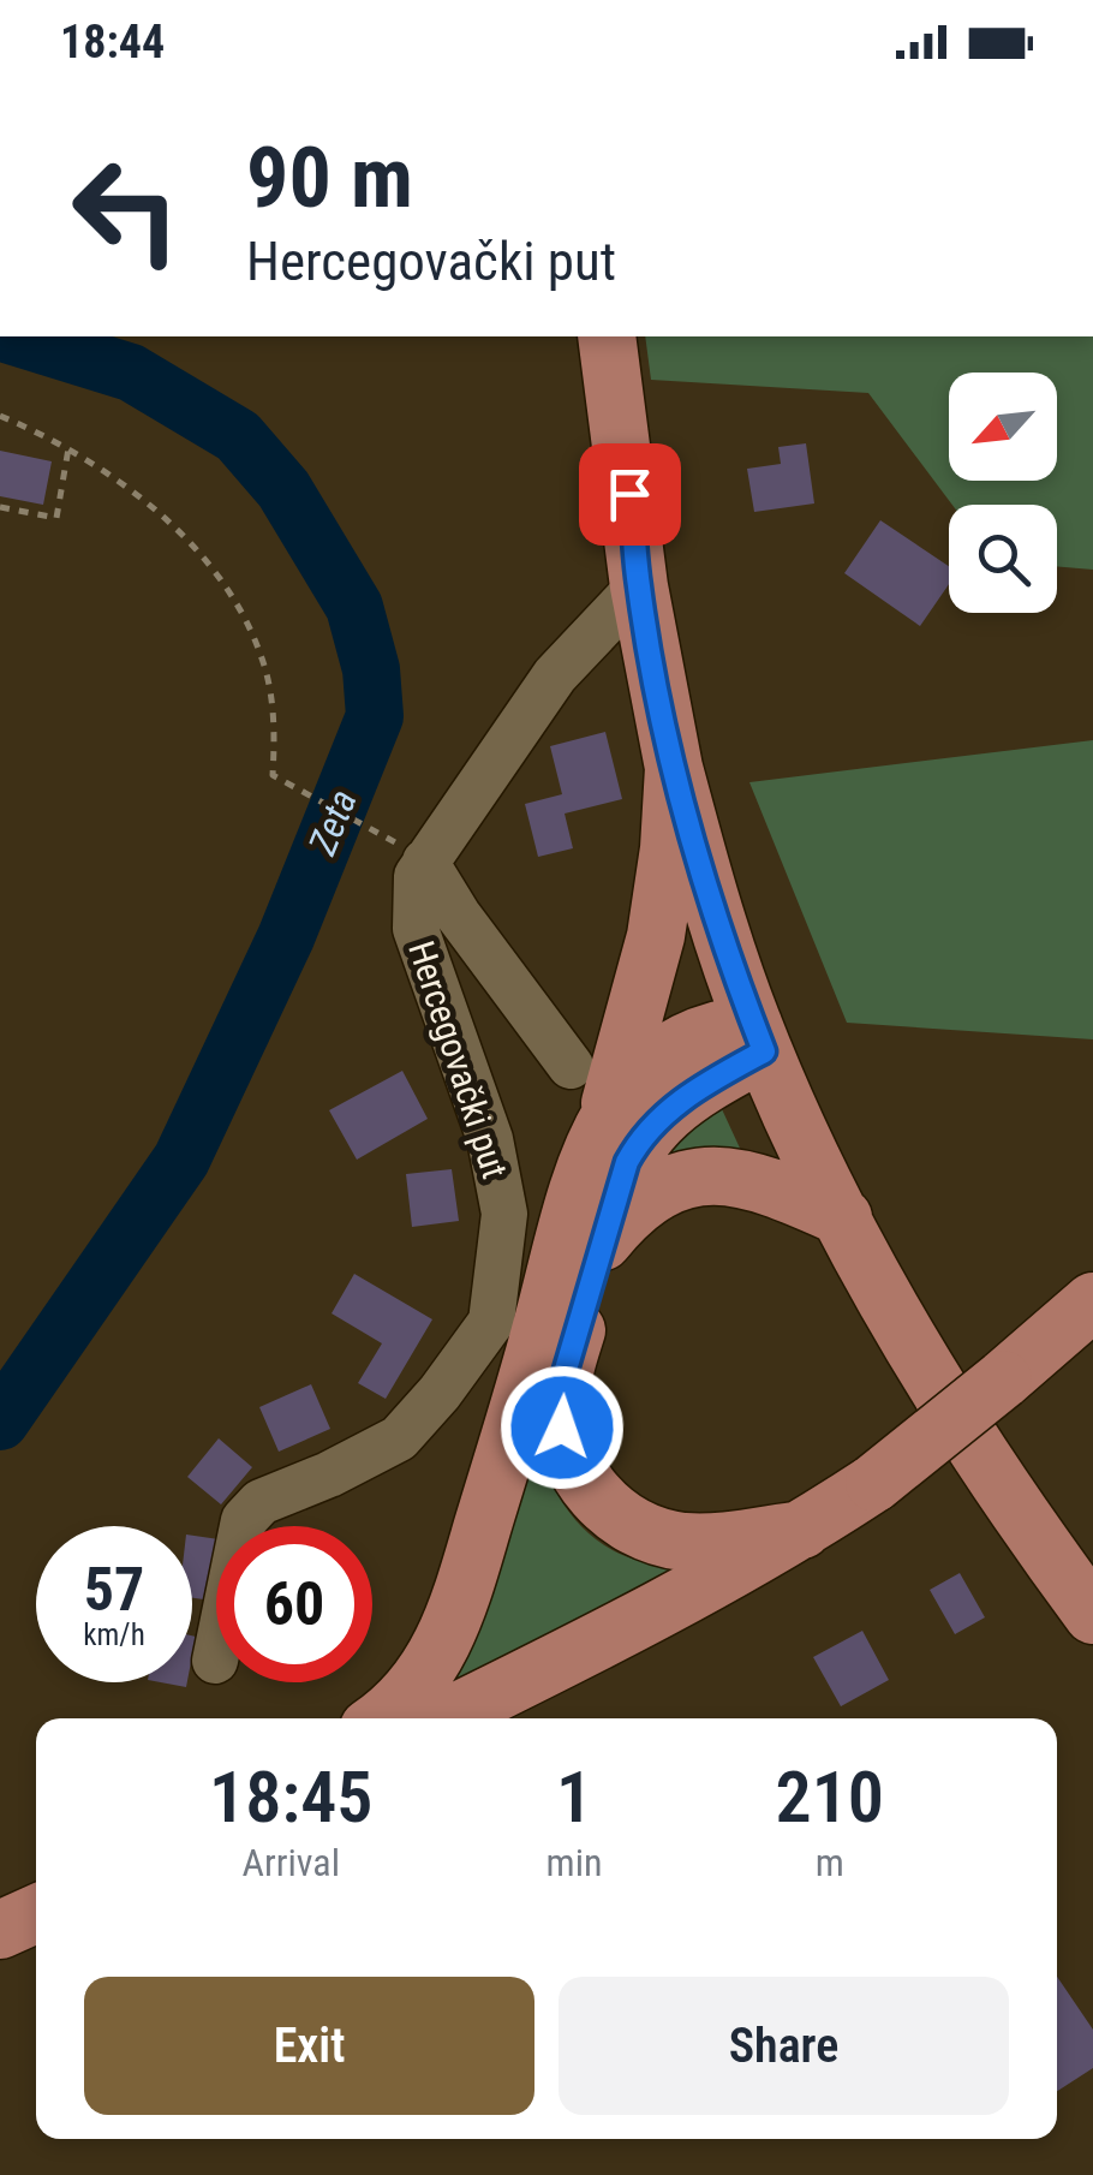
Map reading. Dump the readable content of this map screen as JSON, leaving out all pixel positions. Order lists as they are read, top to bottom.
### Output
{
  "streets": {
    "street": ["Hercegovački put"]
  },
  "water": ["Zeta"],
  "north": "bottom left",
  "page": {
    "status": "18:44",
    "turn": ["90 m", "Hercegovački put"],
    "speed": "57 km/h",
    "limit": "60",
    "eta": [
      "18:45",
      "Arrival",
      "1",
      "min",
      "210",
      "m"
    ],
    "buttons": ["Exit", "Share"]
  }
}
